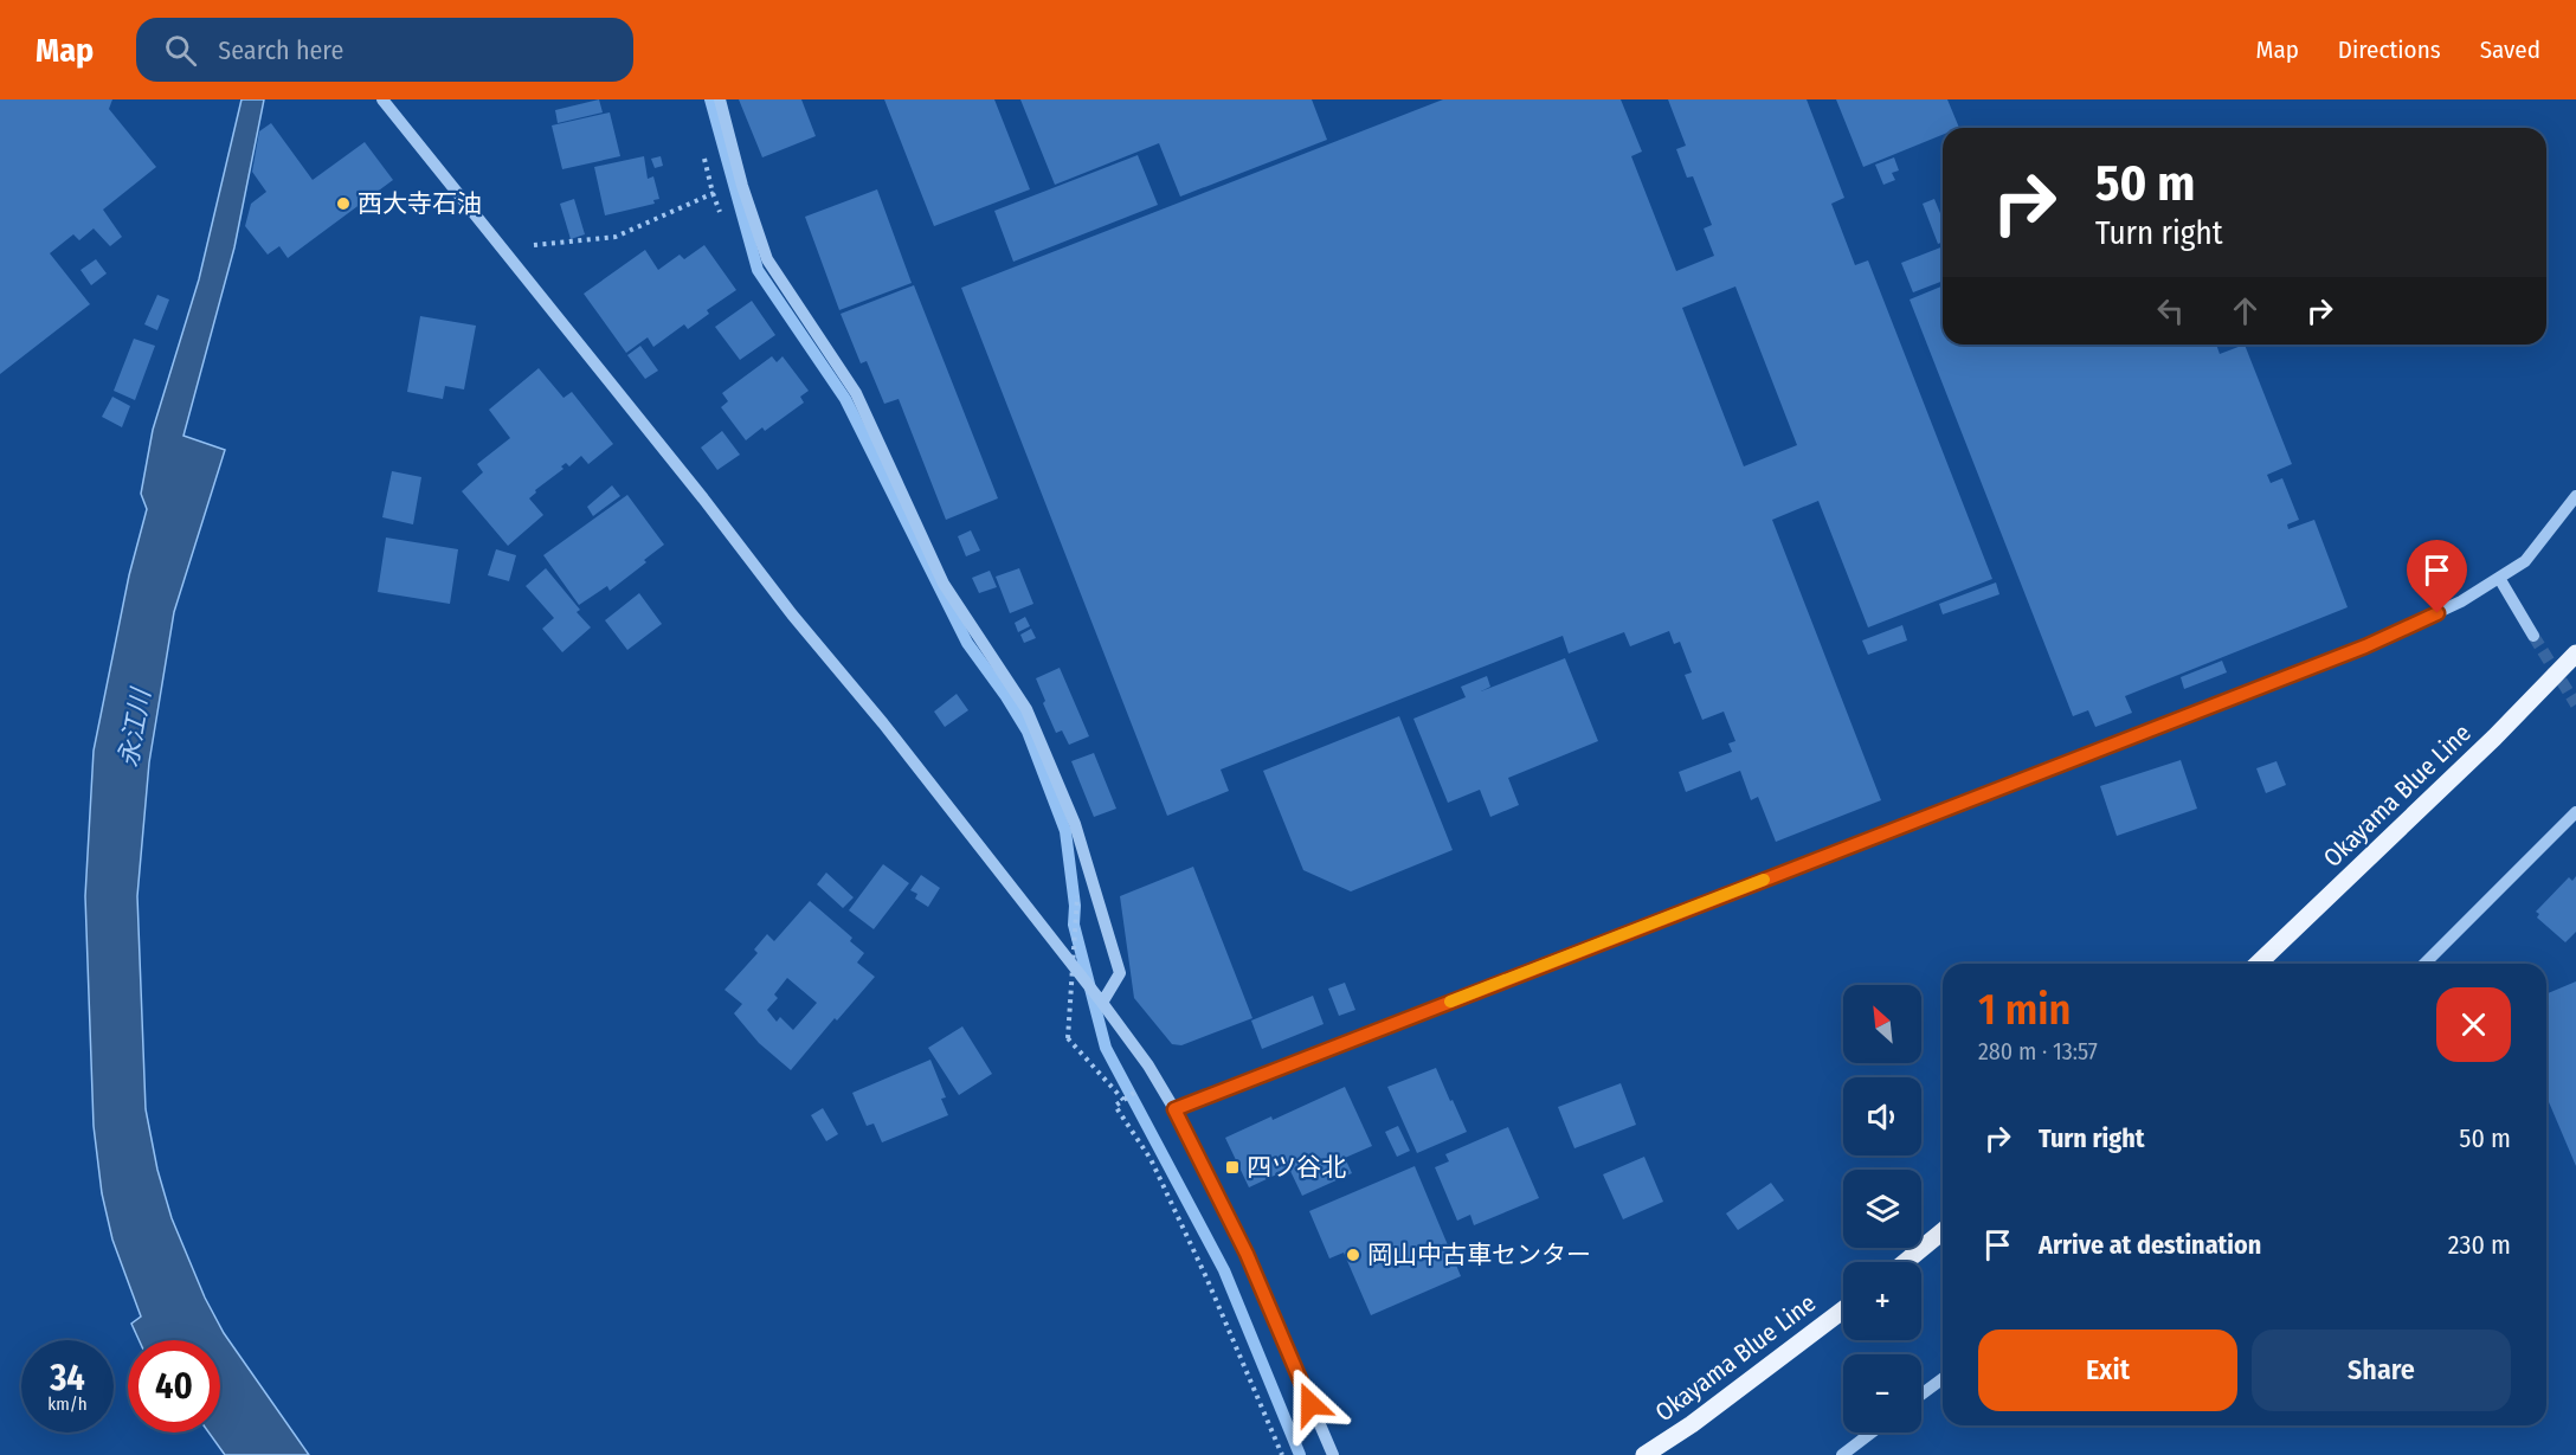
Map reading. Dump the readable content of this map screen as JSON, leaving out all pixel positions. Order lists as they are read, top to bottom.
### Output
{
  "streets": {
    "main road": ["Okayama Blue Line"]
  },
  "water": ["永江川"],
  "places": {
    "other": ["西大寺石油", "岡山中古車センター"],
    "transit": ["四ツ谷北"]
  },
  "north": "top left",
  "page": {
    "header": "Map",
    "search": "Search here",
    "nav": ["Map", "Directions", "Saved"],
    "turn": ["50 m", "Turn right"],
    "heading": ["1 min", "280 m · 13:57"],
    "map_buttons": ["+", "−"],
    "list": [
      {
        "name": "Turn right",
        "value": "50 m"
      },
      {
        "name": "Arrive at destination",
        "value": "230 m"
      }
    ],
    "buttons": ["Exit", "Share"],
    "speed": "34 km/h",
    "limit": "40"
  }
}
